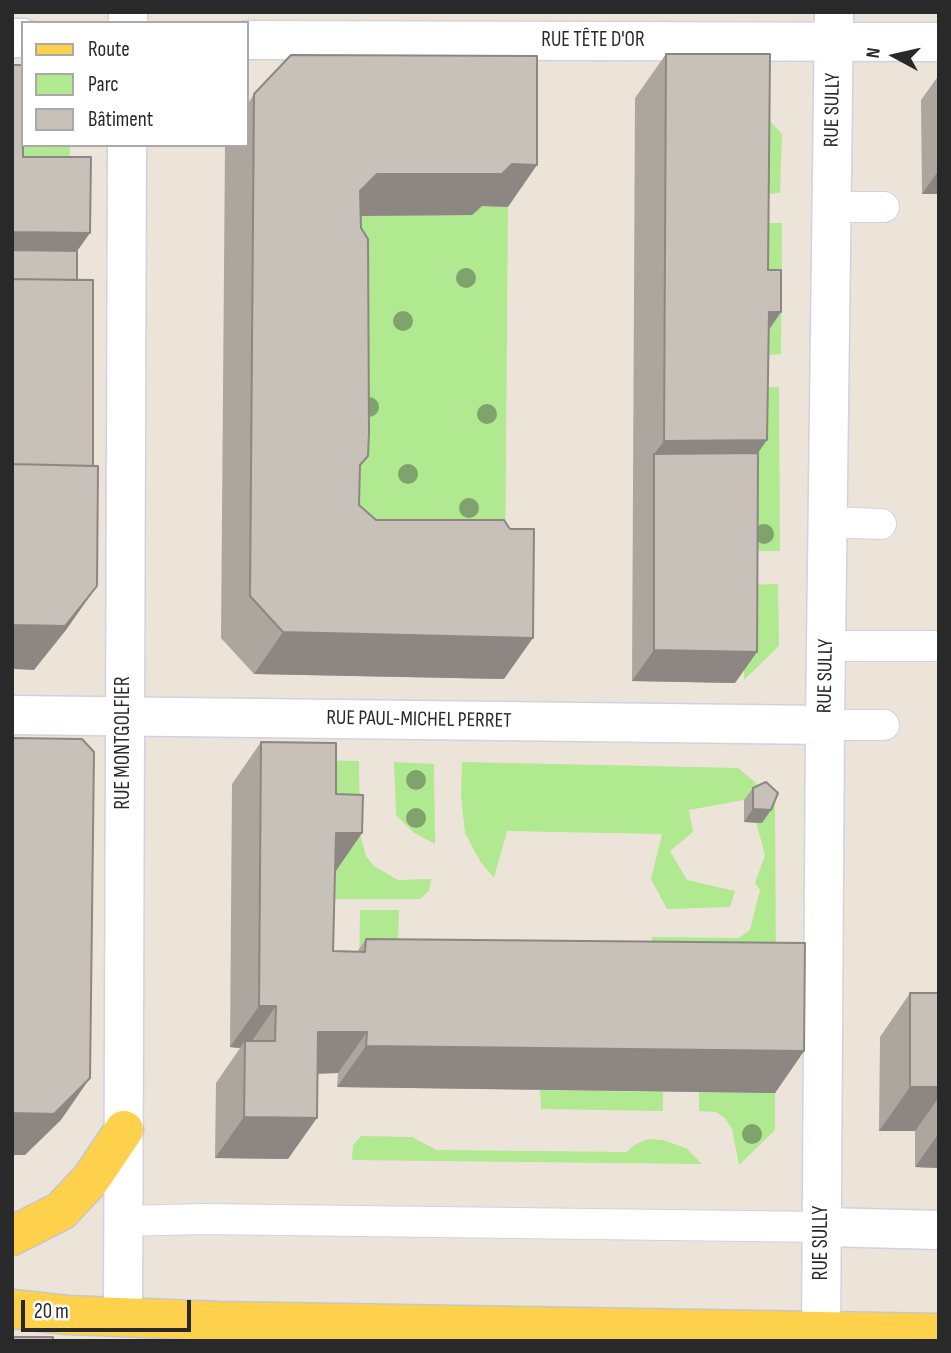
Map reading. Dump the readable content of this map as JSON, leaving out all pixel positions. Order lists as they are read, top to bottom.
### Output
{
  "streets": {
    "street": [
      "RUE TÊTE D'OR",
      "RUE SULLY",
      "RUE PAUL-MICHEL PERRET",
      "RUE MONTGOLFIER"
    ]
  },
  "crossings": [
    ["RUE TÊTE D'OR", "RUE SULLY"],
    ["RUE SULLY", "RUE PAUL-MICHEL PERRET"],
    ["RUE PAUL-MICHEL PERRET", "RUE MONTGOLFIER"]
  ],
  "legend": ["Route", "Parc", "Bâtiment"],
  "scale_bar": "20 m",
  "north": "left"
}
